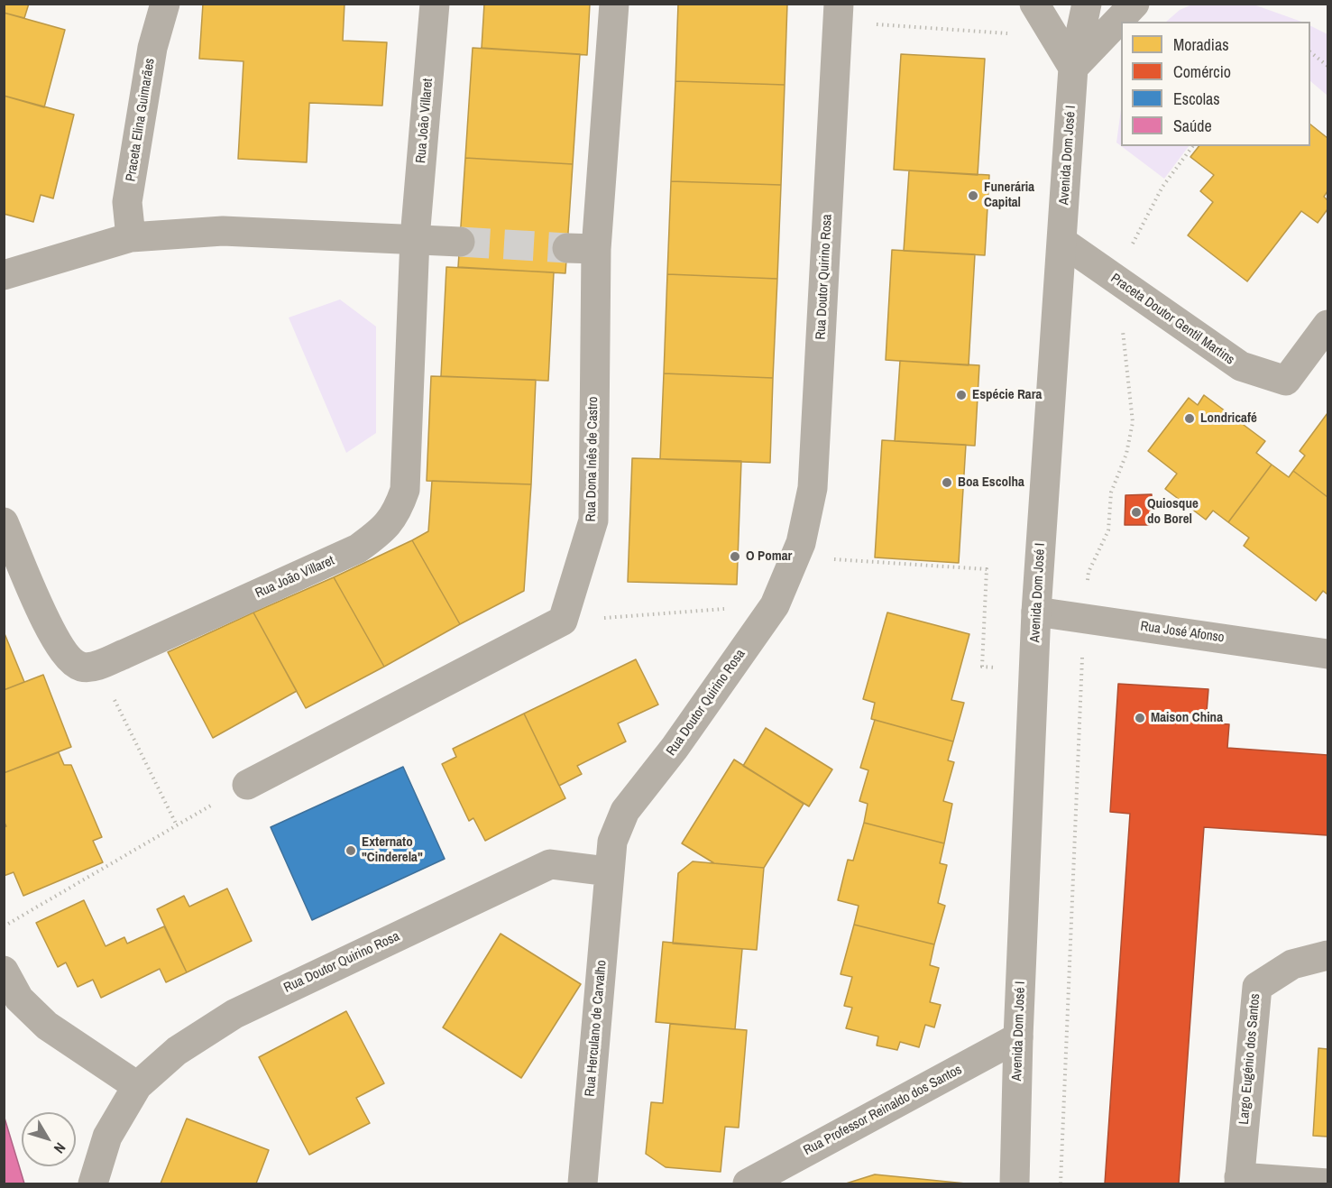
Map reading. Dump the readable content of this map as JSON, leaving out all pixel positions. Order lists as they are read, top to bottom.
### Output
{
  "streets": {
    "street": [
      "Praceta Elina Guimarães",
      "Rua João Villaret",
      "Avenida Dom José I",
      "Rua Doutor Quirino Rosa",
      "Praceta Doutor Gentil Martins",
      "Rua Dona Inês de Castro",
      "Rua José Afonso",
      "Rua Herculano de Carvalho",
      "Largo Eugénio dos Santos",
      "Rua Professor Reinaldo dos Santos"
    ]
  },
  "crossings": [
    ["Avenida Dom José I", "Praceta Doutor Gentil Martins"],
    ["Avenida Dom José I", "Rua José Afonso"],
    ["Avenida Dom José I", "Rua Professor Reinaldo dos Santos"],
    ["Rua Doutor Quirino Rosa", "Rua Herculano de Carvalho"]
  ],
  "places": [
    "Funerária Capital",
    "Espécie Rara",
    "Londricafé",
    "Boa Escolha",
    "Quiosque do Borel",
    "O Pomar",
    "Maison China",
    "Externato \"Cinderela\""
  ],
  "legend": [
    "Moradias",
    "Comércio",
    "Escolas",
    "Saúde"
  ],
  "north": "bottom right"
}
